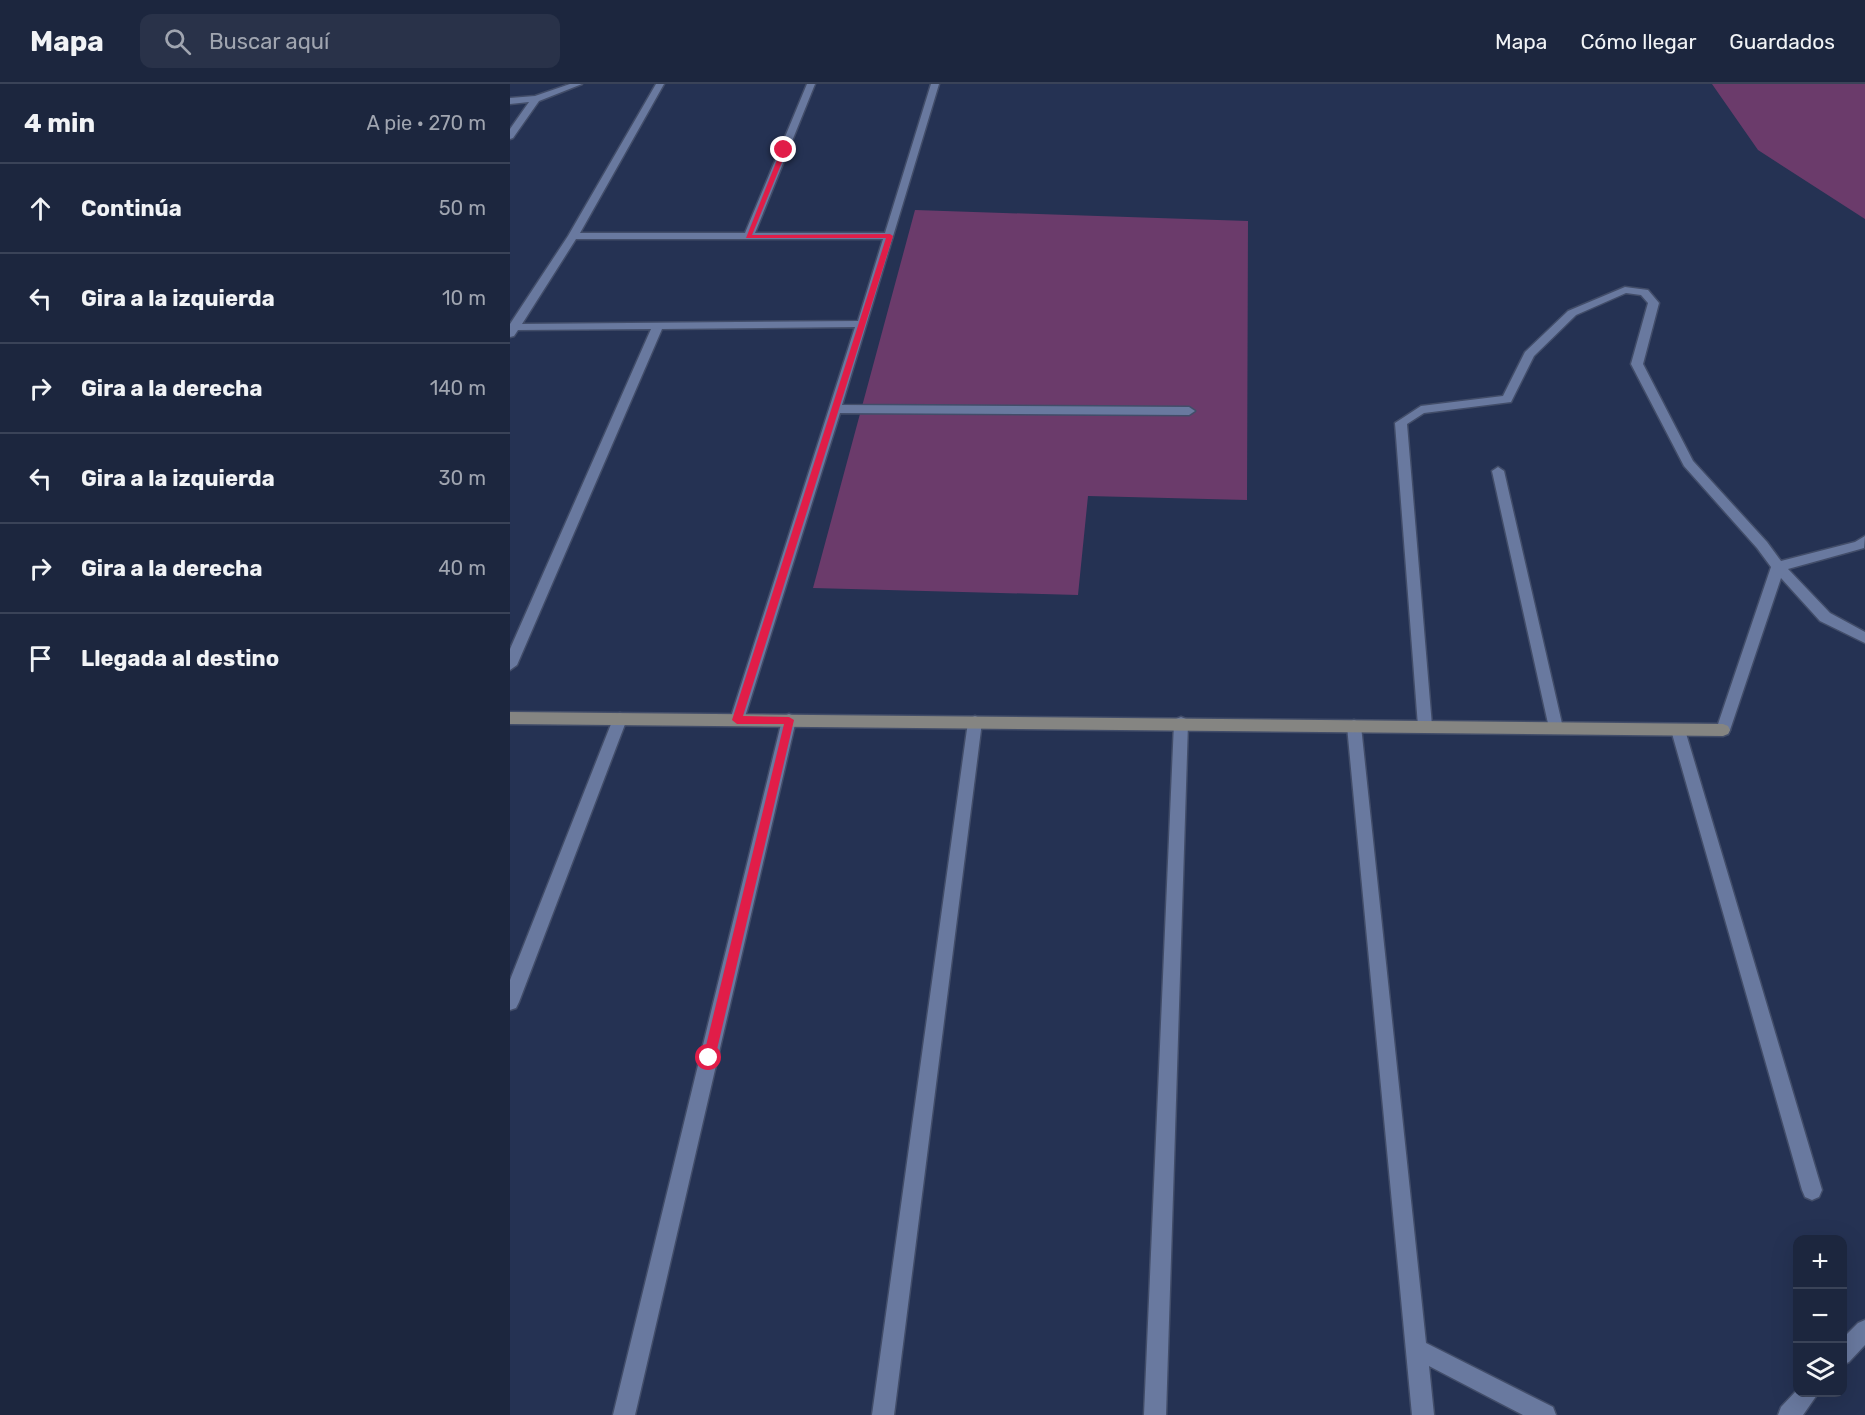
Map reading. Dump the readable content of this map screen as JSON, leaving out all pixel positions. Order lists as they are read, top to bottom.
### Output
{
  "page": {
    "header": "Mapa",
    "search": "Buscar aquí",
    "nav": ["Mapa", "Cómo llegar", "Guardados"],
    "heading": ["4 min", "A pie · 270 m"],
    "list": [
      ["Continúa", "50 m"],
      ["Gira a la izquierda", "10 m"],
      ["Gira a la derecha", "140 m"],
      ["Gira a la izquierda", "30 m"],
      ["Gira a la derecha", "40 m"],
      "Llegada al destino"
    ],
    "map_buttons": ["+", "−"]
  }
}
